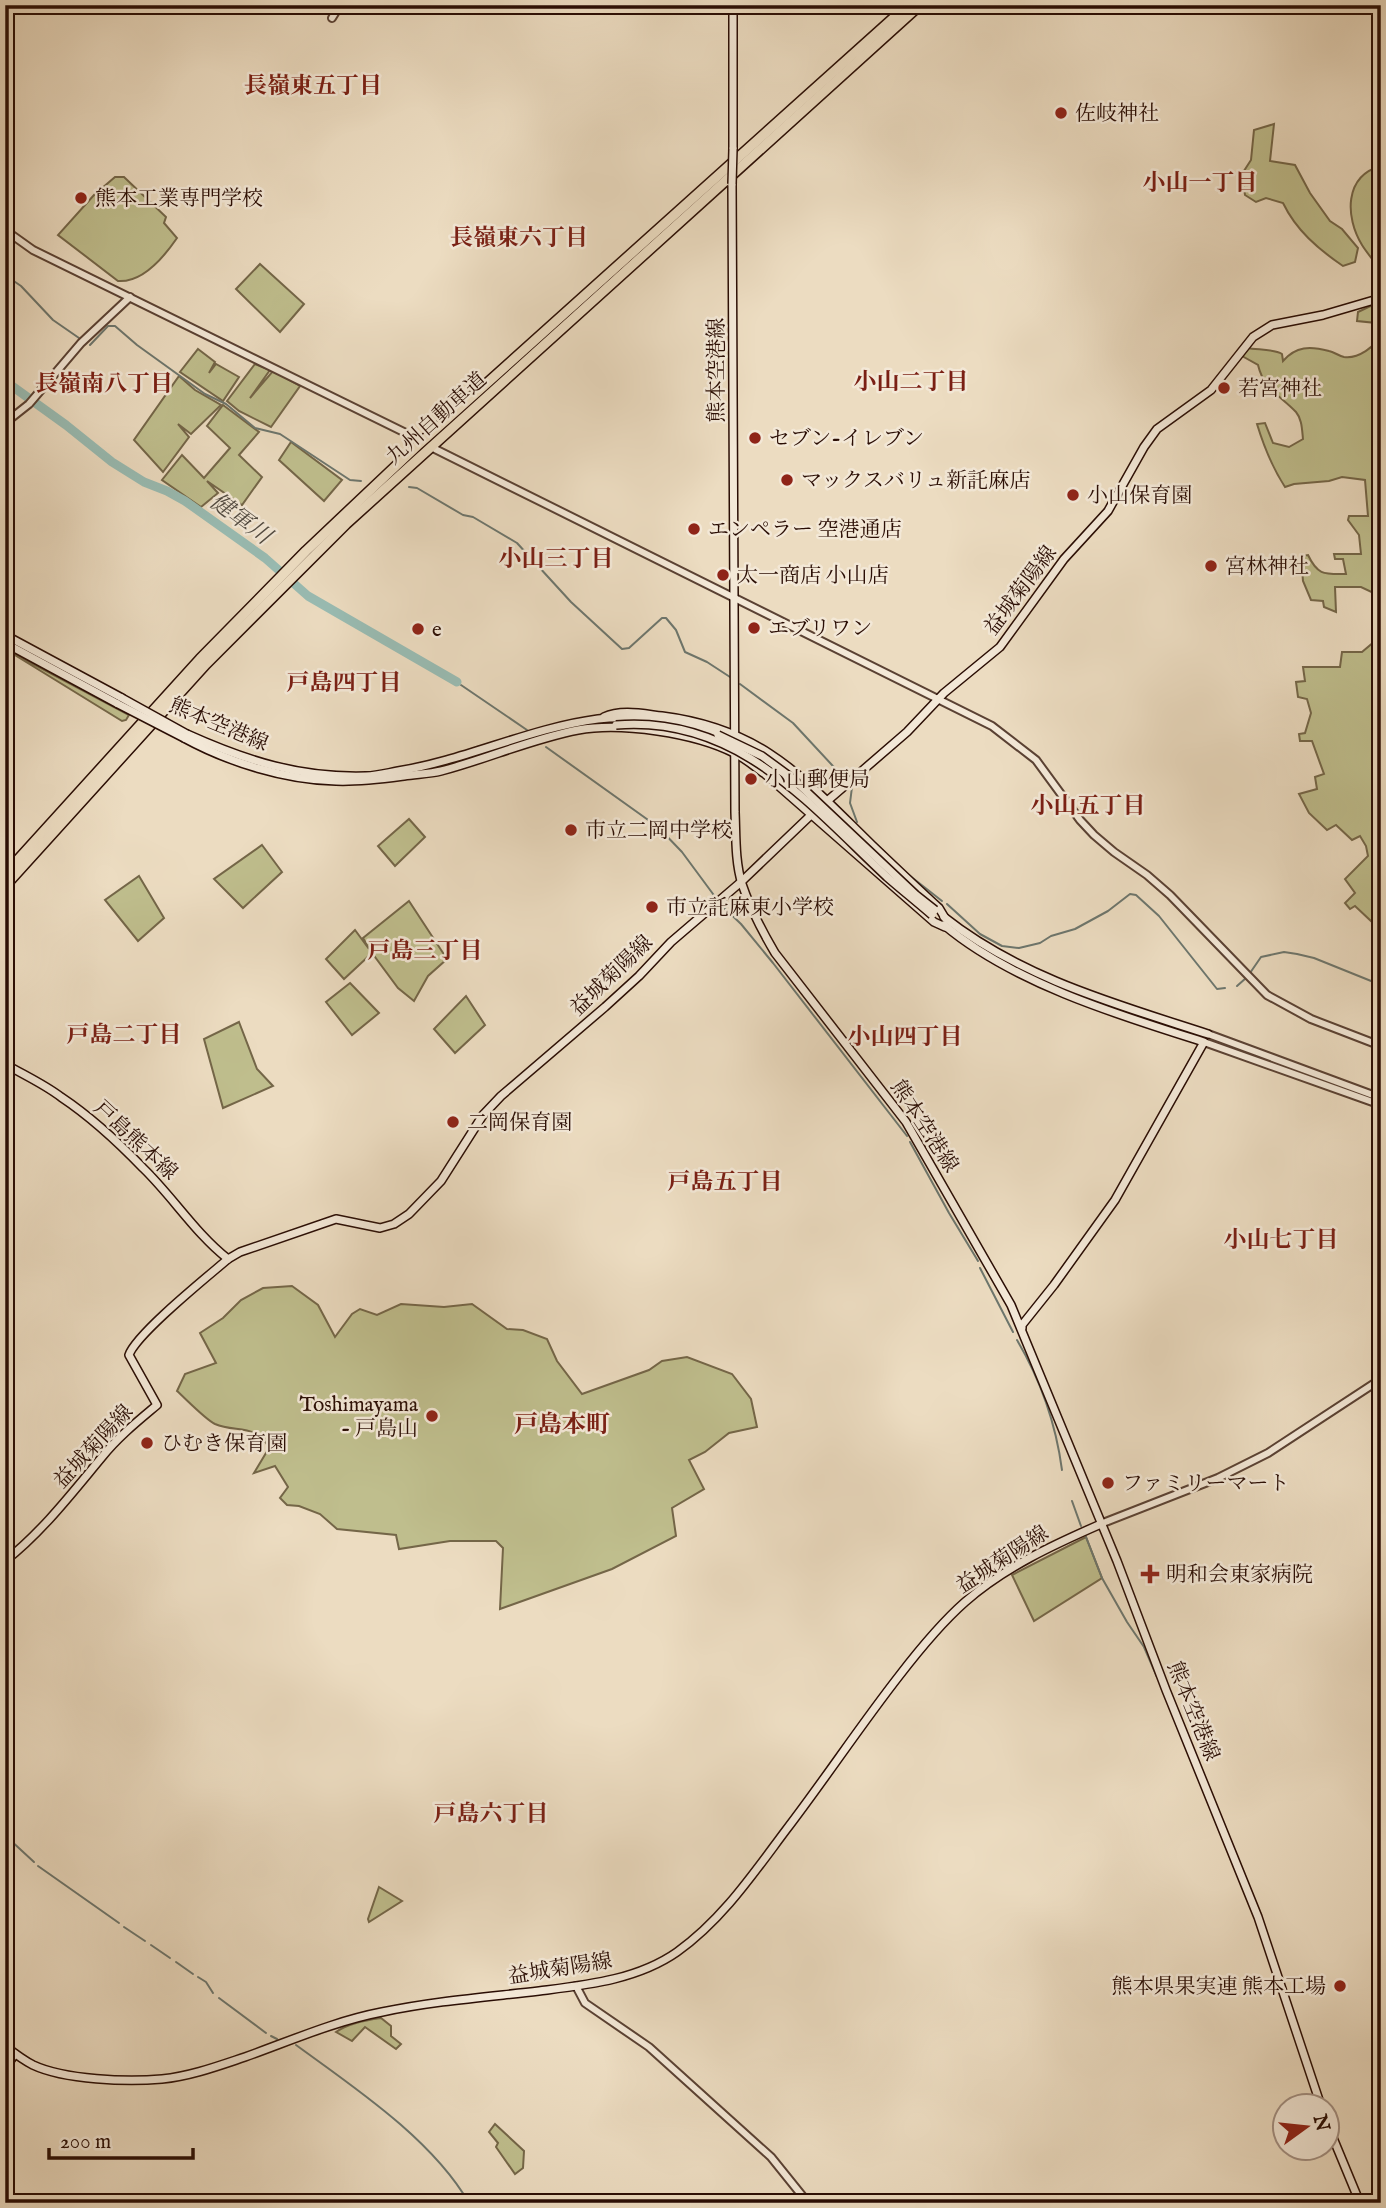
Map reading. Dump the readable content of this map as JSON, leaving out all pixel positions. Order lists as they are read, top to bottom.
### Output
{
  "streets": {
    "highway": ["九州自動車道"],
    "main road": ["熊本空港線", "益城菊陽線", "戸島熊本線"]
  },
  "crossings": [
    ["熊本空港線", "益城菊陽線"],
    ["益城菊陽線", "戸島熊本線"]
  ],
  "districts": [
    "長嶺東五丁目",
    "小山一丁目",
    "長嶺東六丁目",
    "小山二丁目",
    "長嶺南八丁目",
    "小山三丁目",
    "戸島四丁目",
    "小山五丁目",
    "戸島三丁目",
    "戸島二丁目",
    "小山四丁目",
    "戸島五丁目",
    "小山七丁目",
    "戸島本町",
    "戸島六丁目"
  ],
  "water": ["健軍川"],
  "places": {
    "other": [
      "佐岐神社",
      "熊本工業専門学校",
      "若宮神社",
      "セブン-イレブン",
      "マックスバリュ新託麻店",
      "小山保育園",
      "エンペラー 空港通店",
      "宮林神社",
      "太一商店 小山店",
      "エブリワン",
      "e",
      "小山郵便局",
      "市立二岡中学校",
      "市立託麻東小学校",
      "二岡保育園",
      "Toshimayama - 戸島山",
      "ひむき保育園",
      "ファミリーマート",
      "熊本県果実連 熊本工場"
    ],
    "health": ["明和会東家病院"]
  },
  "scale_bar": "200 m",
  "north": "right"
}
